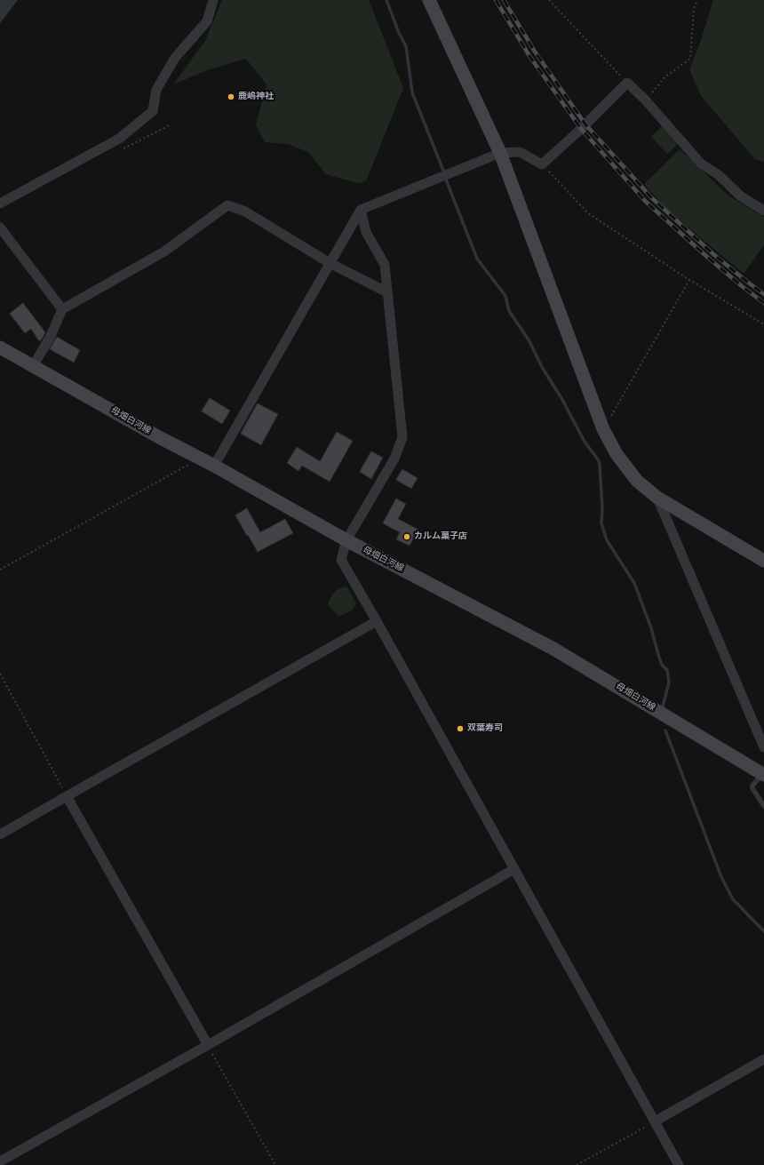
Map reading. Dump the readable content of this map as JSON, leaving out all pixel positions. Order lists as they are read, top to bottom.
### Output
{
  "streets": {
    "main road": ["母畑白河線"]
  },
  "places": ["鹿嶋神社", "カルム菓子店", "双葉寿司"]
}
